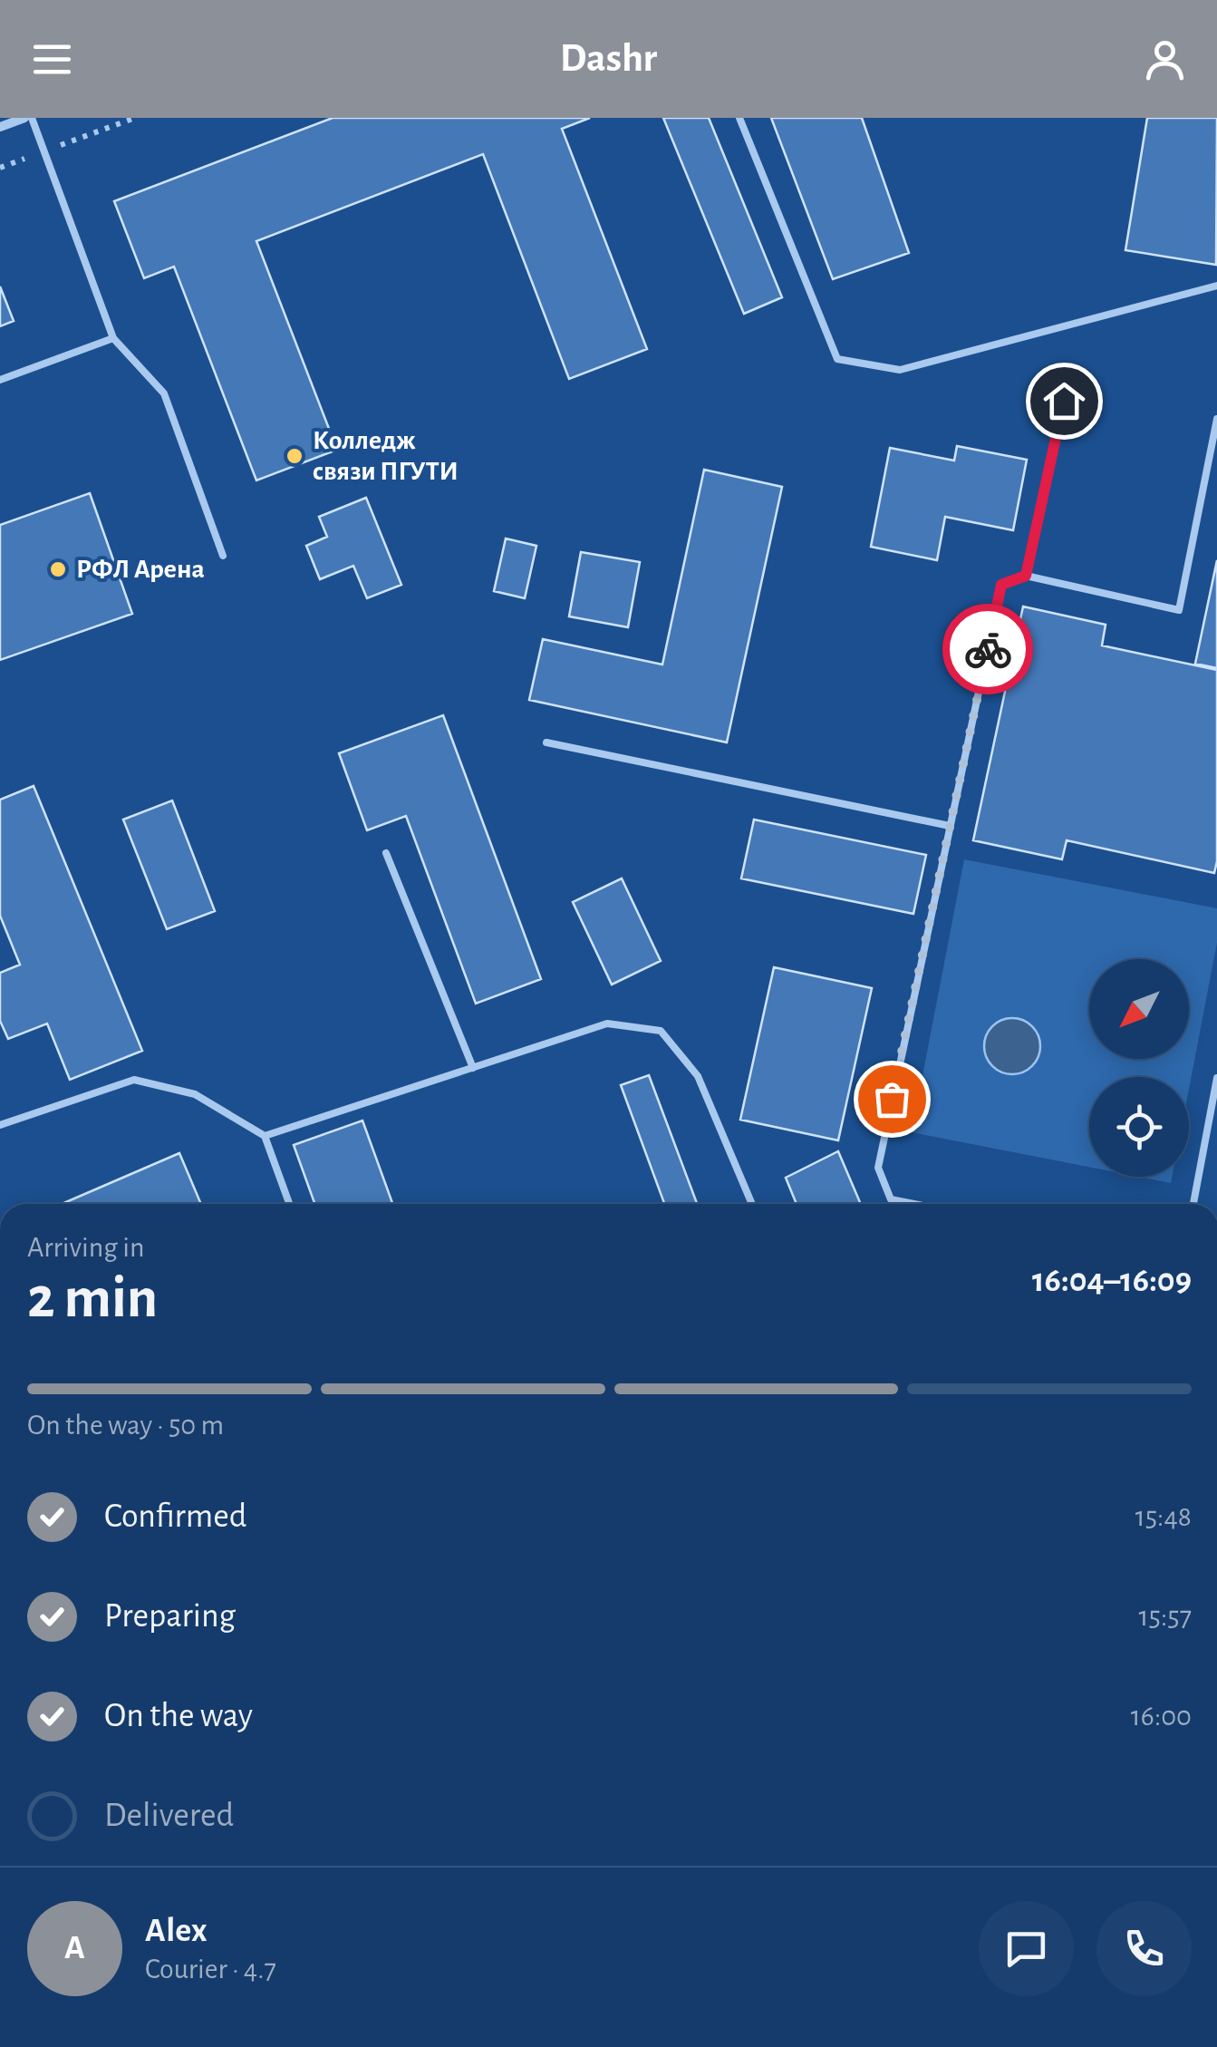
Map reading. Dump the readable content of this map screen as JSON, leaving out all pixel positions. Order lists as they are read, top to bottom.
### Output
{
  "places": ["Колледж связи ПГУТИ", "РФЛ Арена"],
  "north": "bottom left",
  "page": {
    "header": "Dashr",
    "heading": ["2 min", "Arriving in", "16:04–16:09"],
    "panel": ["Alex", "Courier · 4.7"],
    "bar": "On the way · 50 m",
    "list": [
      ["Confirmed", "15:48"],
      ["Preparing", "15:57"],
      ["On the way", "16:00"],
      "Delivered"
    ],
    "round": "A"
  }
}
